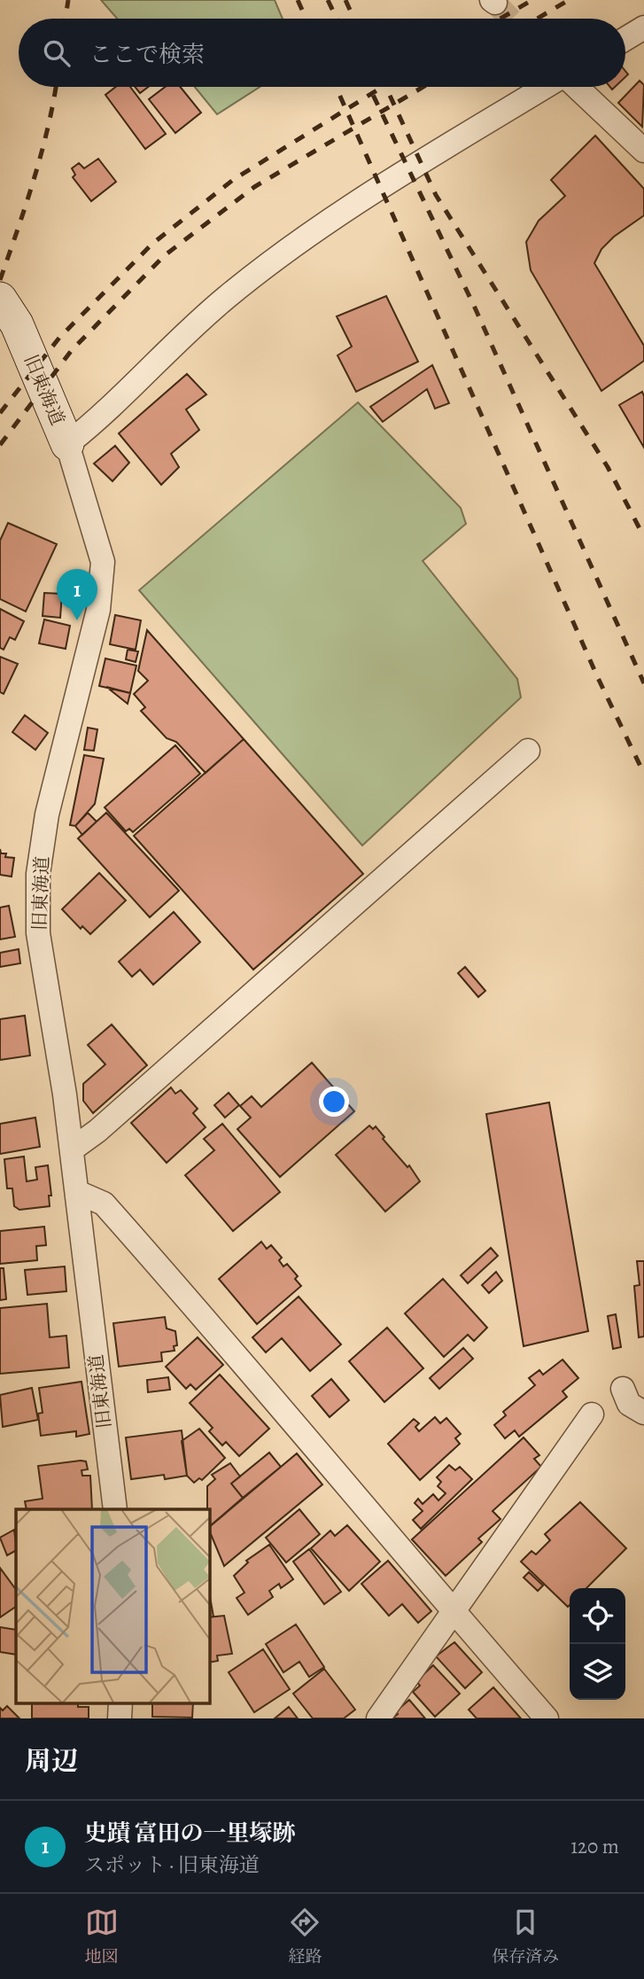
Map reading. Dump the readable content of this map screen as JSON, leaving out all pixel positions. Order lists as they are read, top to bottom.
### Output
{
  "streets": {
    "street": ["旧東海道"]
  },
  "page": {
    "search": "ここで検索",
    "pins": "1",
    "heading": "周辺",
    "list": [
      {
        "mark": "1",
        "name": "史蹟 富田の一里塚跡",
        "note": "スポット · 旧東海道",
        "value": "120 m"
      }
    ],
    "nav": ["地図", "経路", "保存済み"]
  }
}
